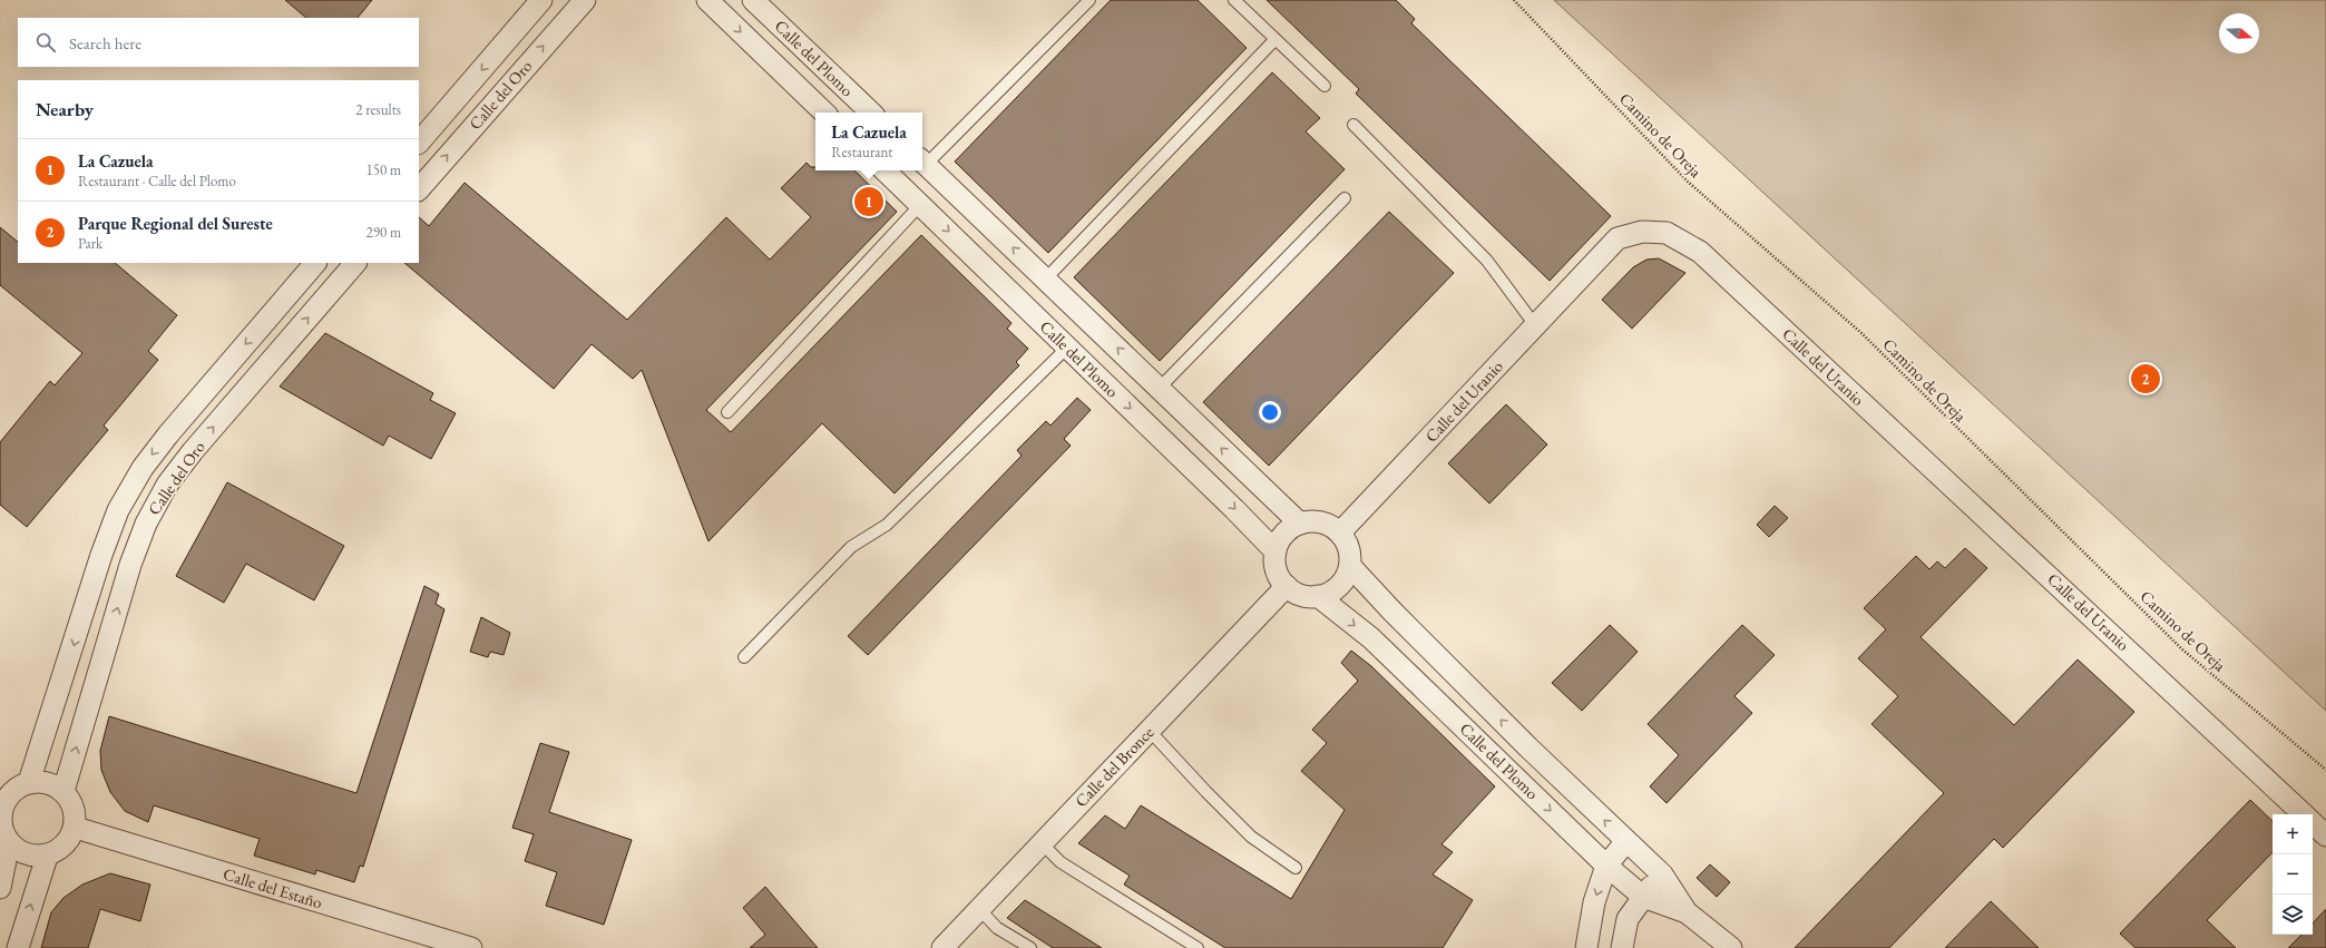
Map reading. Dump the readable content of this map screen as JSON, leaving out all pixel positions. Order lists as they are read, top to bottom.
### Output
{
  "streets": {
    "street": [
      "Calle del Plomo",
      "Calle del Oro",
      "Calle del Uranio",
      "Calle del Bronce",
      "Calle del Estaño"
    ],
    "path": ["Camino de Oreja"]
  },
  "crossings": [
    ["Calle del Plomo", "Calle del Uranio"],
    ["Calle del Plomo", "Calle del Bronce"],
    ["Calle del Oro", "Calle del Estaño"],
    ["Calle del Uranio", "Calle del Bronce"]
  ],
  "north": "right",
  "page": {
    "search": "Search here",
    "heading": ["Nearby", "2 results"],
    "popup": ["La Cazuela", "Restaurant"],
    "list": [
      {
        "mark": "1",
        "name": "La Cazuela",
        "note": "Restaurant · Calle del Plomo",
        "value": "150 m"
      },
      {
        "mark": "2",
        "name": "Parque Regional del Sureste",
        "note": "Park",
        "value": "290 m"
      }
    ],
    "pins": ["1", "2"],
    "map_buttons": ["+", "−"]
  }
}
